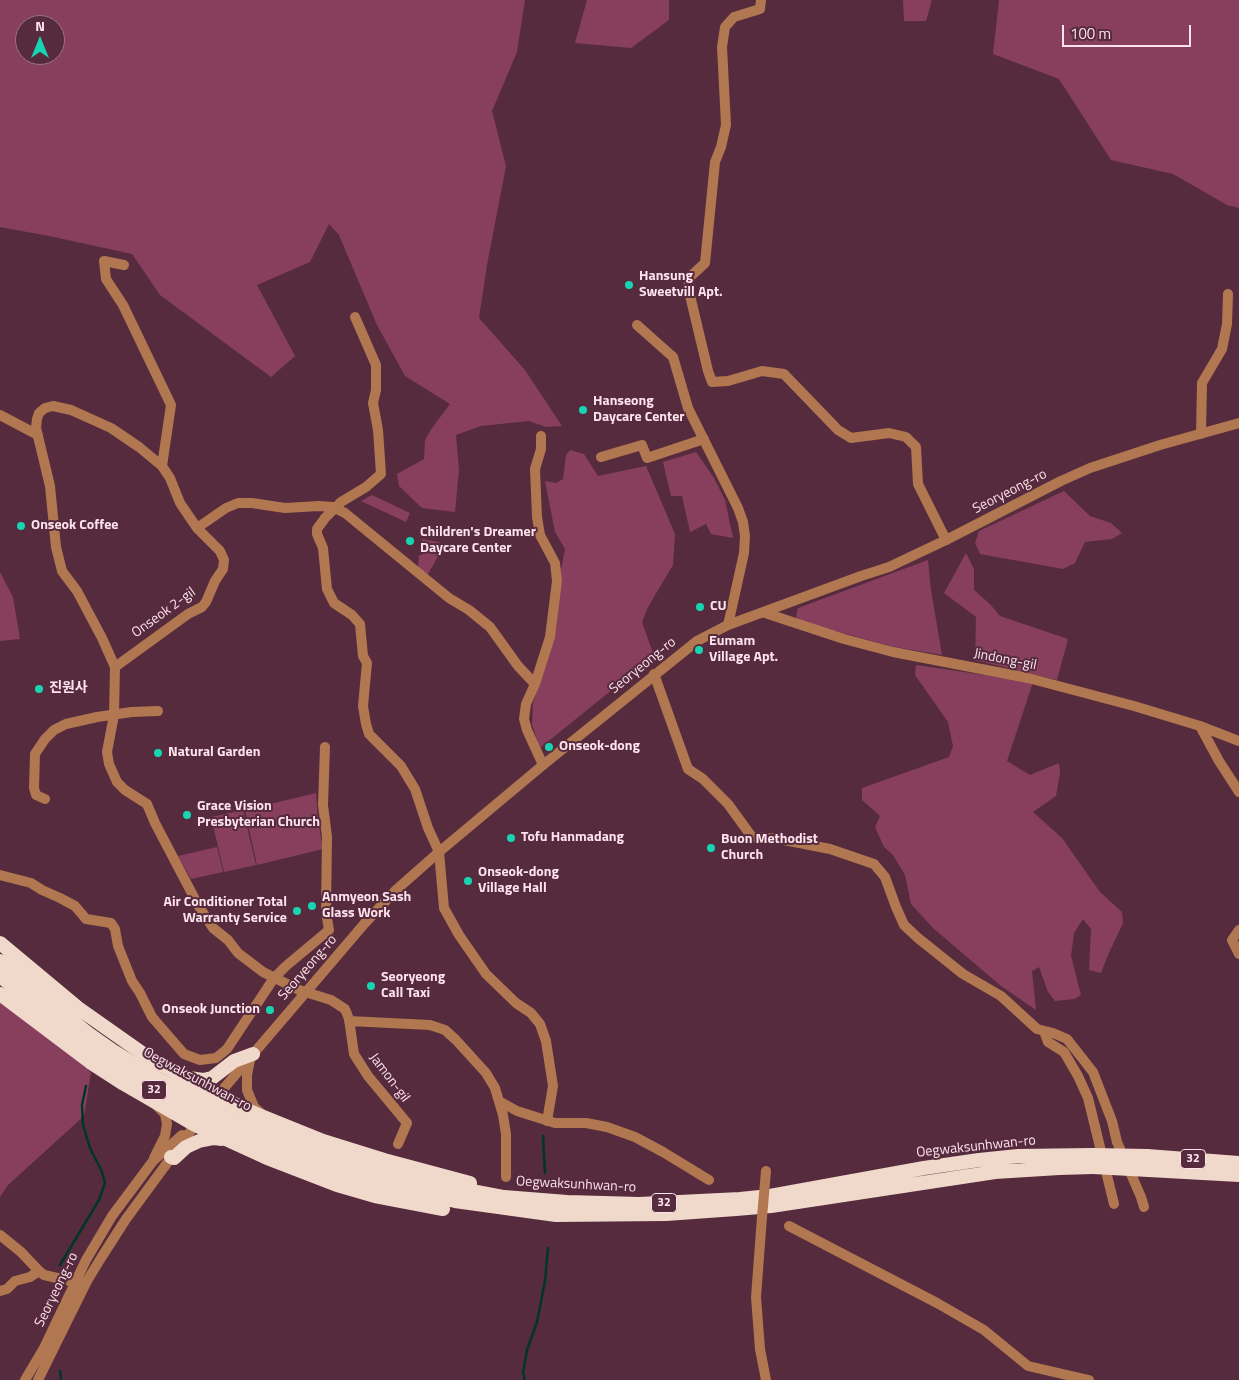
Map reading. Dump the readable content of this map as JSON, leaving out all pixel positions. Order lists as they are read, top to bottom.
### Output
{
  "streets": {
    "highway": ["Oegwaksunhwan-ro", "32"],
    "street": [
      "Seoryeong-ro",
      "Onseok 2-gil",
      "Jindong-gil",
      "Jamon-gil"
    ]
  },
  "crossings": [
    ["Seoryeong-ro", "Jindong-gil"],
    ["Seoryeong-ro", "Jamon-gil"]
  ],
  "places": [
    "Hansung Sweetvill Apt.",
    "Hanseong Daycare Center",
    "Onseok Coffee",
    "Children's Dreamer Daycare Center",
    "CU",
    "Eumam Village Apt.",
    "진원사",
    "Onseok-dong",
    "Natural Garden",
    "Grace Vision Presbyterian Church",
    "Tofu Hanmadang",
    "Buon Methodist Church",
    "Onseok-dong Village Hall",
    "Anmyeon Sash Glass Work",
    "Air Conditioner Total Warranty Service",
    "Seoryeong Call Taxi",
    "Onseok Junction"
  ],
  "scale_bar": "100 m",
  "north": "top"
}
